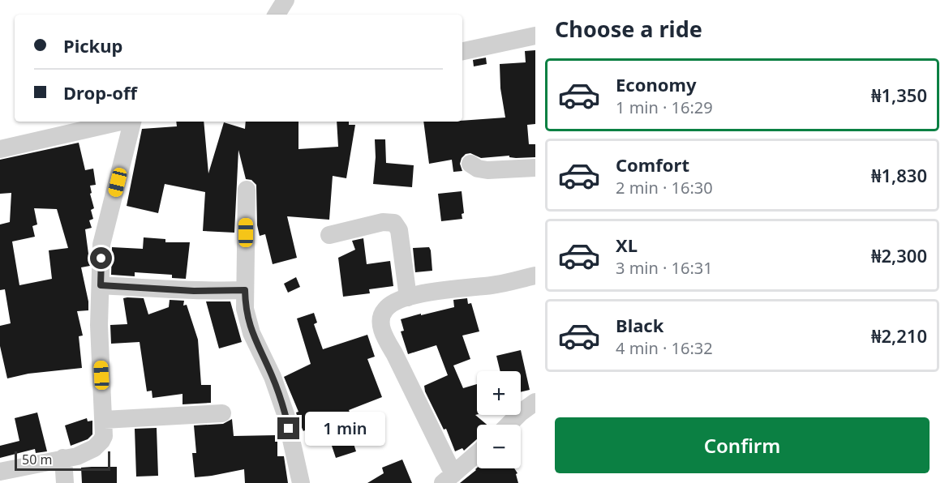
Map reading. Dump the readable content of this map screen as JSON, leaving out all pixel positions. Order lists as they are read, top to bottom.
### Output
{
  "scale_bar": "50 m",
  "page": {
    "heading": "Choose a ride",
    "banner": ["Pickup", "Drop-off"],
    "list": [
      {
        "name": "Economy",
        "note": "1 min · 16:29",
        "value": "₦1,350"
      },
      {
        "name": "Comfort",
        "note": "2 min · 16:30",
        "value": "₦1,830"
      },
      {
        "name": "XL",
        "note": "3 min · 16:31",
        "value": "₦2,300"
      },
      {
        "name": "Black",
        "note": "4 min · 16:32",
        "value": "₦2,210"
      }
    ],
    "map_buttons": ["+", "−"],
    "buttons": "Confirm",
    "bubble": "1 min",
    "scale": "50 m"
  }
}
